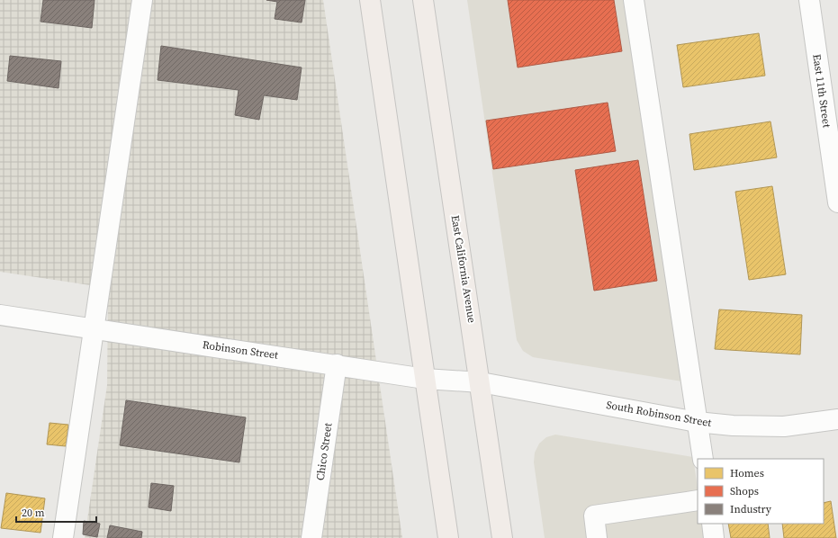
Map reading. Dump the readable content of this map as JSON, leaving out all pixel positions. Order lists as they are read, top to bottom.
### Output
{
  "streets": {
    "main road": ["East California Avenue"],
    "street": [
      "East 11th Street",
      "Robinson Street",
      "South Robinson Street",
      "Chico Street"
    ]
  },
  "crossings": [
    ["East California Avenue", "Robinson Street"],
    ["East California Avenue", "South Robinson Street"],
    ["Robinson Street", "South Robinson Street"],
    ["Robinson Street", "Chico Street"]
  ],
  "legend": ["Homes", "Shops", "Industry"],
  "scale_bar": "20 m"
}
